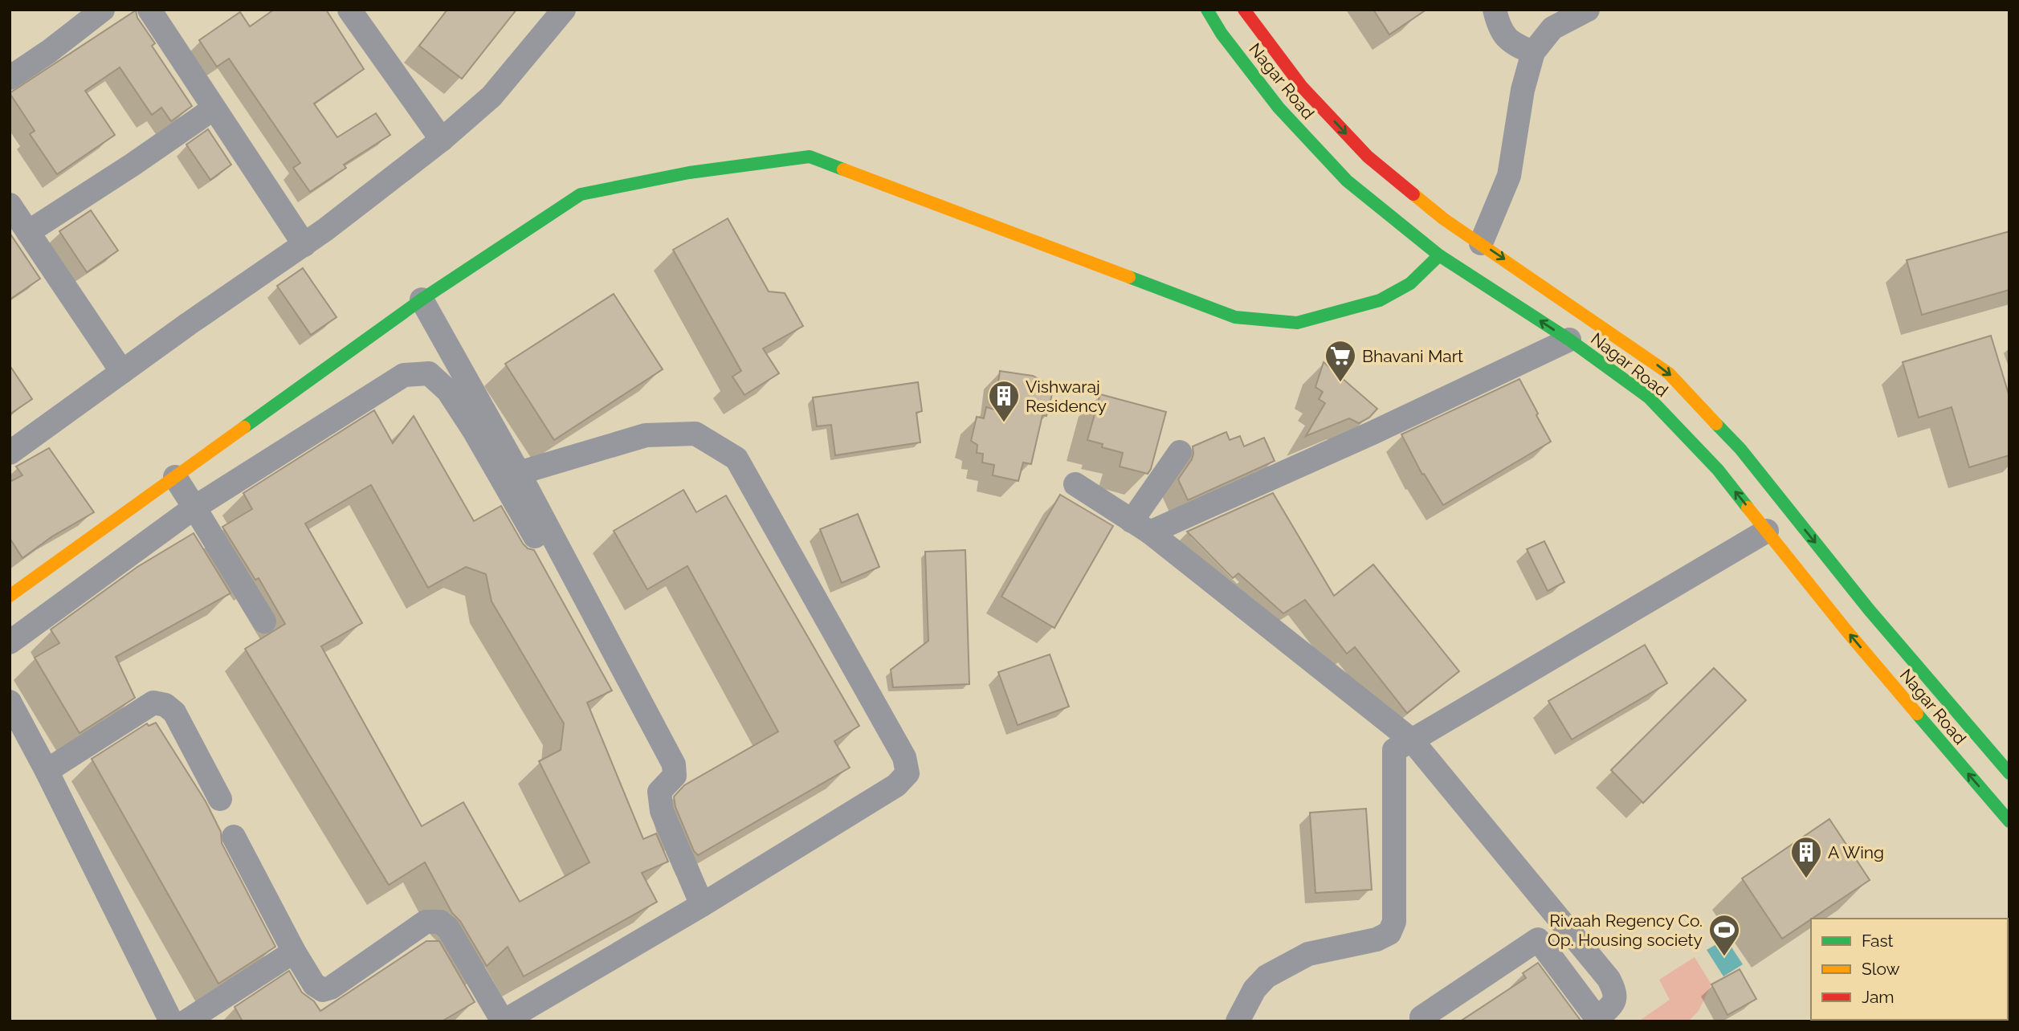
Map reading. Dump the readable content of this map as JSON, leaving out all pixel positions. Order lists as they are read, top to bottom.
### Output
{
  "streets": {
    "main road": ["Nagar Road"]
  },
  "places": {
    "supermarket": ["Bhavani Mart"],
    "building": ["Vishwaraj Residency", "A Wing"],
    "sports": ["Rivaah Regency Co. Op. Housing society"]
  },
  "legend": ["Fast", "Slow", "Jam"]
}
